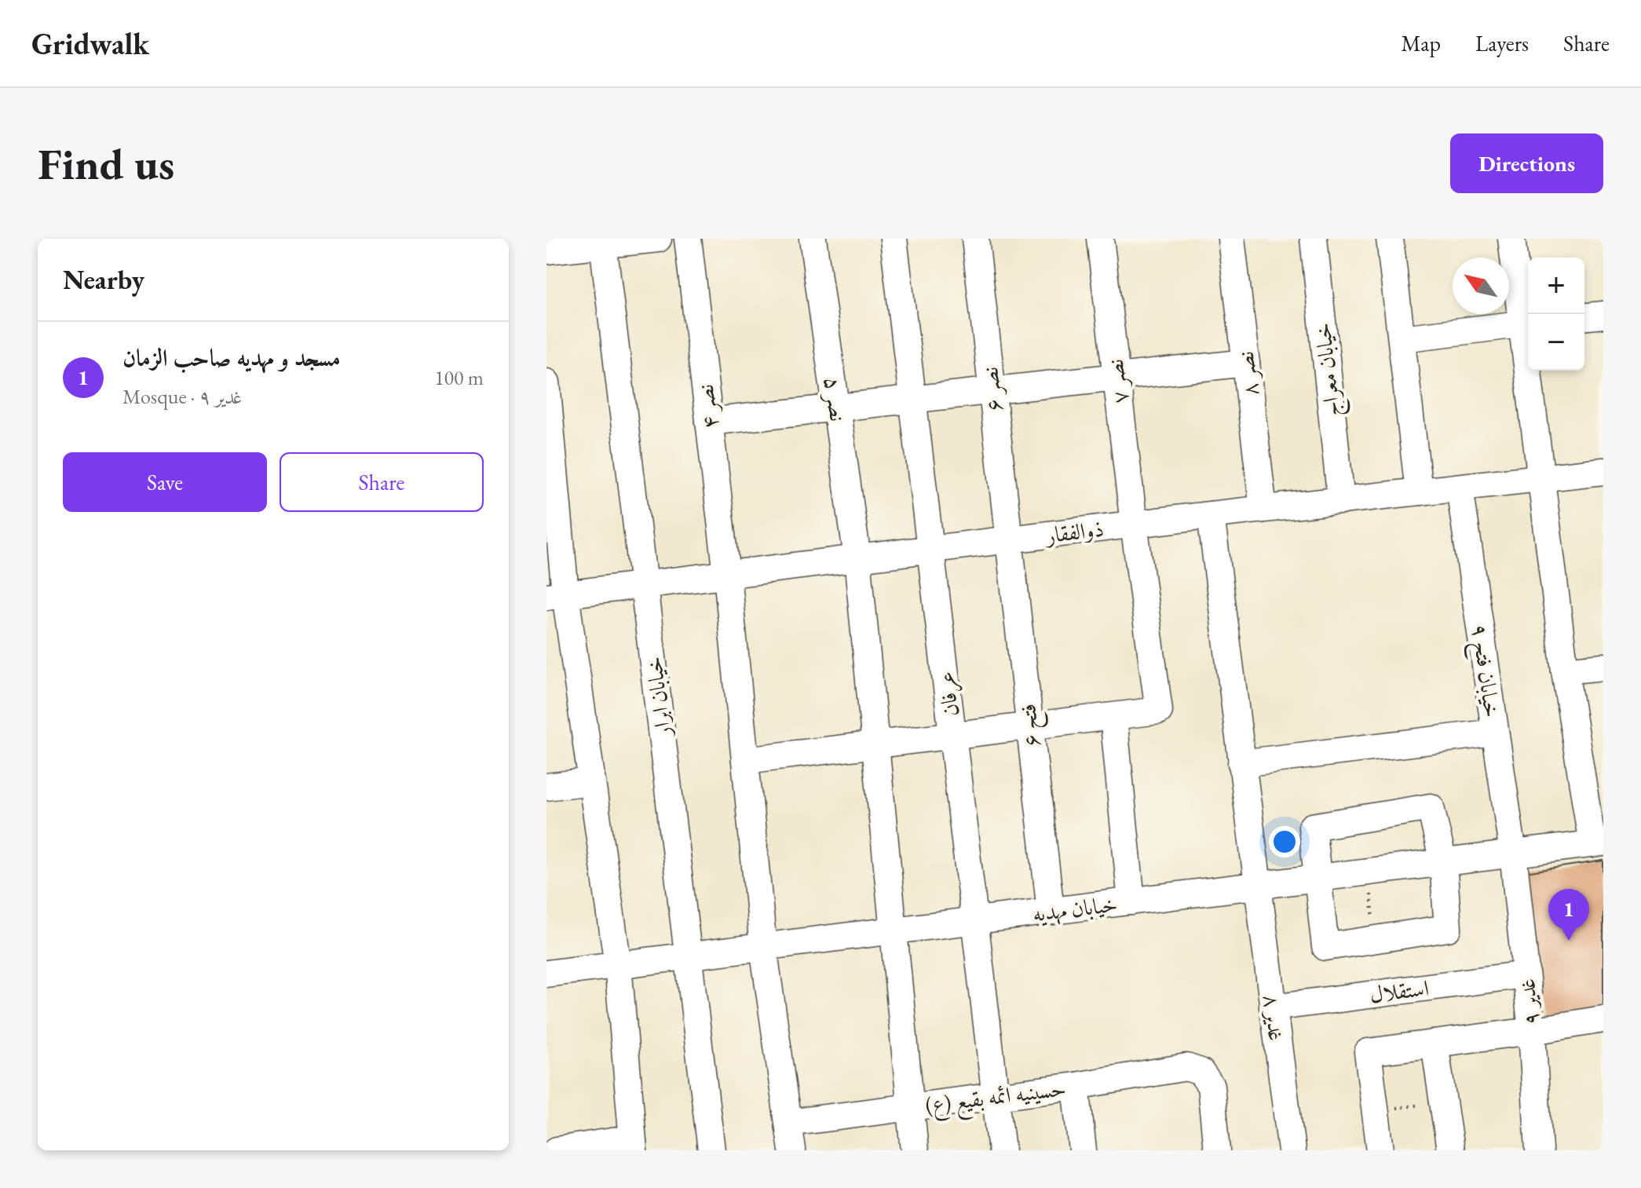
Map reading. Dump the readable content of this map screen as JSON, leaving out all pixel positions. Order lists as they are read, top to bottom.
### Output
{
  "streets": {
    "street": [
      "خیابان معراج",
      "نصر ۸",
      "نصر ۷",
      "نصر ۶",
      "نصر ۵",
      "نصر ۴",
      "ذوالفقار",
      "خیابان فتح ۹",
      "عرفان",
      "خیابان ابرار",
      "فتح ۶",
      "خیابان مهدیه",
      "استقلال",
      "غدیر ۹",
      "غدیر ۸",
      "حسینیه ائمه بقیع (ع)"
    ]
  },
  "crossings": [
    ["خیابان معراج", "ذوالفقار"],
    ["نصر ۸", "ذوالفقار"],
    ["نصر ۷", "ذوالفقار"],
    ["نصر ۶", "ذوالفقار"],
    ["نصر ۶", "فتح ۶"],
    ["نصر ۵", "ذوالفقار"],
    ["نصر ۵", "خیابان مهدیه"],
    ["نصر ۵", "حسینیه ائمه بقیع (ع)"],
    ["نصر ۴", "ذوالفقار"],
    ["نصر ۴", "خیابان مهدیه"],
    ["نصر ۴", "حسینیه ائمه بقیع (ع)"],
    ["ذوالفقار", "خیابان فتح ۹"],
    ["ذوالفقار", "عرفان"],
    ["ذوالفقار", "خیابان ابرار"],
    ["ذوالفقار", "فتح ۶"],
    ["ذوالفقار", "غدیر ۸"],
    ["خیابان فتح ۹", "خیابان مهدیه"],
    ["خیابان فتح ۹", "غدیر ۹"],
    ["عرفان", "خیابان مهدیه"],
    ["عرفان", "حسینیه ائمه بقیع (ع)"],
    ["خیابان ابرار", "خیابان مهدیه"],
    ["فتح ۶", "خیابان مهدیه"],
    ["خیابان مهدیه", "غدیر ۹"],
    ["خیابان مهدیه", "غدیر ۸"],
    ["استقلال", "غدیر ۹"],
    ["استقلال", "غدیر ۸"]
  ],
  "north": "top left",
  "page": {
    "header": "Gridwalk",
    "nav": ["Map", "Layers", "Share"],
    "buttons": [
      "Directions",
      ["Save", "Share"]
    ],
    "title": "Find us",
    "heading": "Nearby",
    "map_buttons": ["+", "−"],
    "list": [
      {
        "mark": "1",
        "name": "مسجد و مهدیه صاحب الزمان",
        "note": "Mosque · غدیر ۹",
        "value": "100 m"
      }
    ],
    "pins": "1"
  }
}
